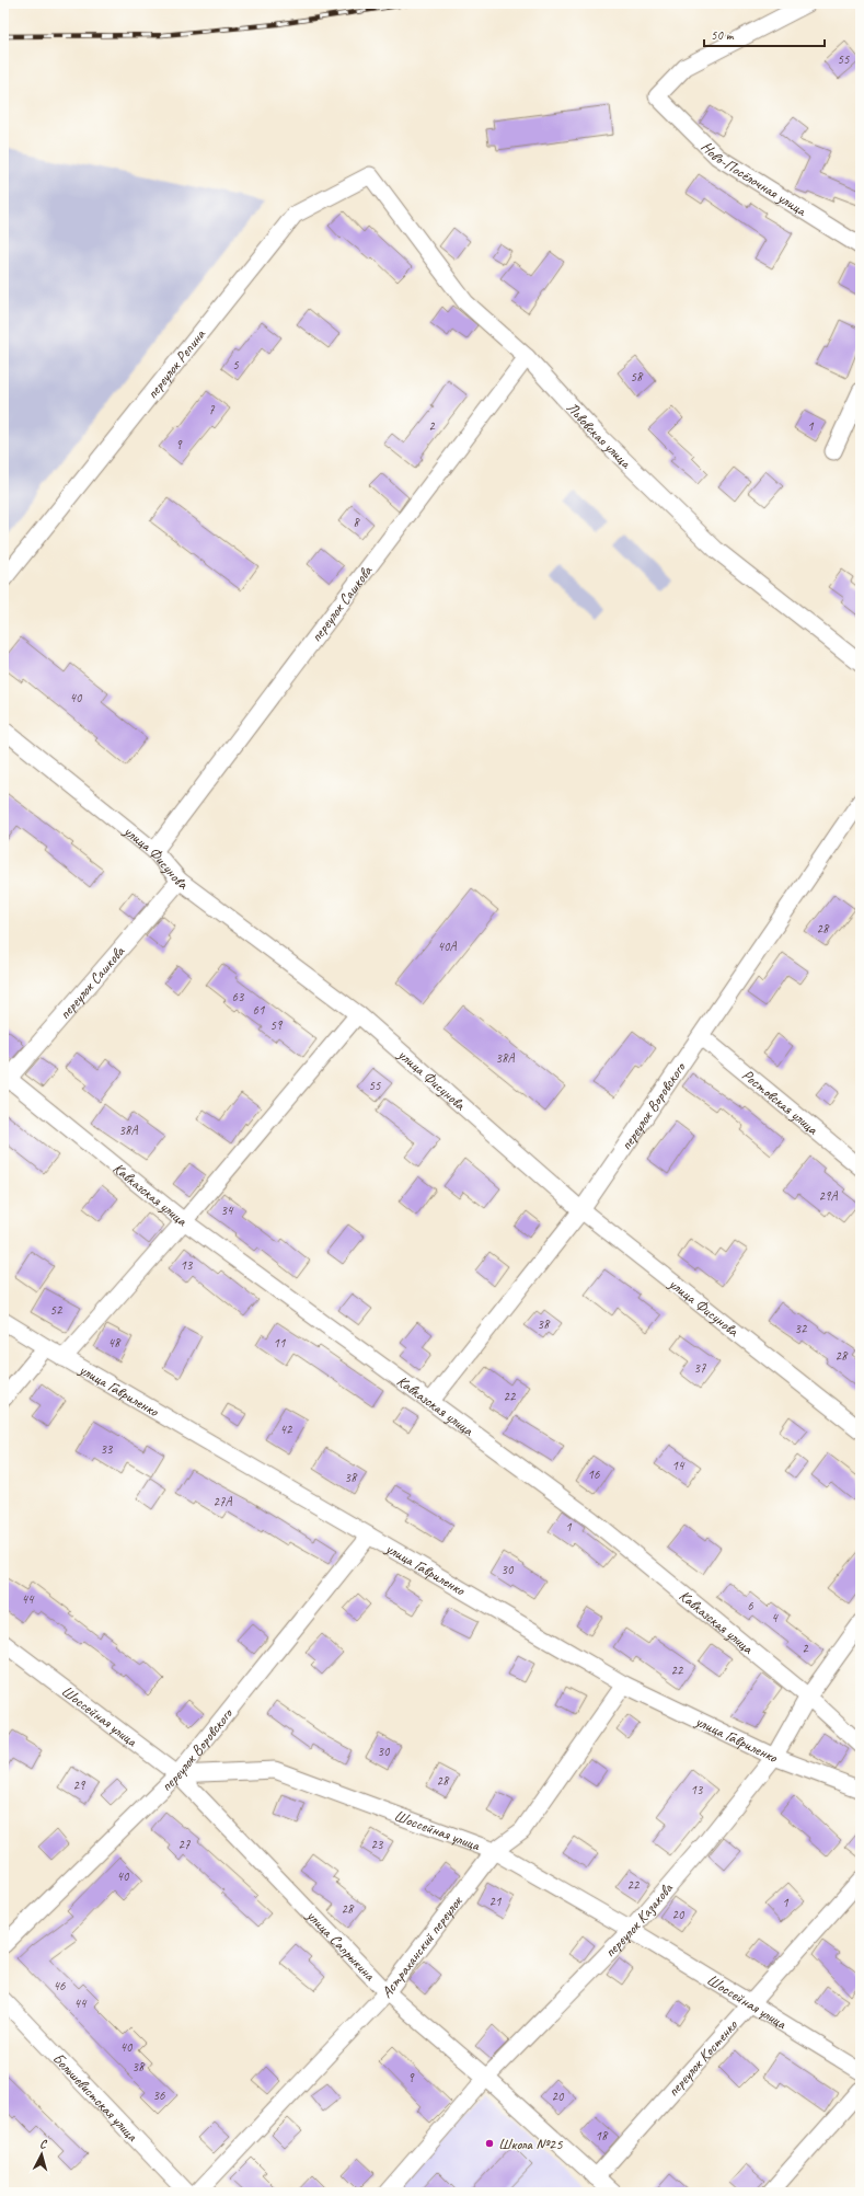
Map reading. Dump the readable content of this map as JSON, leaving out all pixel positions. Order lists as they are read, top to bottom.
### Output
{
  "streets": {
    "street": [
      "Ново-Посёлочная улица",
      "переулок Репина",
      "Львовская улица",
      "переулок Сашкова",
      "улица Фисунова",
      "Ростовская улица",
      "переулок Воровского",
      "Кавказская улица",
      "улица Гавриленко",
      "Шоссейная улица",
      "переулок Казакова",
      "улица Сапрыкина",
      "Астраханский переулок",
      "переулок Костенко",
      "Большевистская улица"
    ]
  },
  "crossings": [
    ["переулок Репина", "Львовская улица"],
    ["Львовская улица", "переулок Сашкова"],
    ["переулок Сашкова", "улица Фисунова"],
    ["переулок Сашкова", "Кавказская улица"],
    ["улица Фисунова", "переулок Воровского"],
    ["Ростовская улица", "переулок Воровского"],
    ["переулок Воровского", "Кавказская улица"],
    ["переулок Воровского", "улица Гавриленко"],
    ["переулок Воровского", "Шоссейная улица"],
    ["переулок Воровского", "улица Сапрыкина"],
    ["Кавказская улица", "переулок Казакова"],
    ["улица Гавриленко", "переулок Казакова"],
    ["улица Гавриленко", "Астраханский переулок"],
    ["Шоссейная улица", "переулок Казакова"],
    ["Шоссейная улица", "улица Сапрыкина"],
    ["Шоссейная улица", "Астраханский переулок"],
    ["Шоссейная улица", "переулок Костенко"],
    ["переулок Казакова", "улица Сапрыкина"],
    ["улица Сапрыкина", "Астраханский переулок"],
    ["улица Сапрыкина", "переулок Костенко"]
  ],
  "places": ["Школа №25"],
  "house_numbers": [
    "55",
    "5",
    "58",
    "7",
    "2",
    "1",
    "9",
    "8",
    "40",
    "28",
    "40А",
    "63",
    "61",
    "59",
    "38А",
    "55",
    "38А",
    "29А",
    "34",
    "13",
    "52",
    "38",
    "32",
    "48",
    "11",
    "28",
    "37",
    "22",
    "42",
    "33",
    "14",
    "16",
    "38",
    "27А",
    "1",
    "30",
    "44",
    "6",
    "4",
    "2",
    "22",
    "30",
    "28",
    "29",
    "13",
    "27",
    "23",
    "40",
    "22",
    "21",
    "1",
    "28",
    "20",
    "46",
    "44",
    "40",
    "38",
    "9",
    "36",
    "20",
    "18"
  ],
  "scale_bar": "50 m",
  "north": "top"
}
